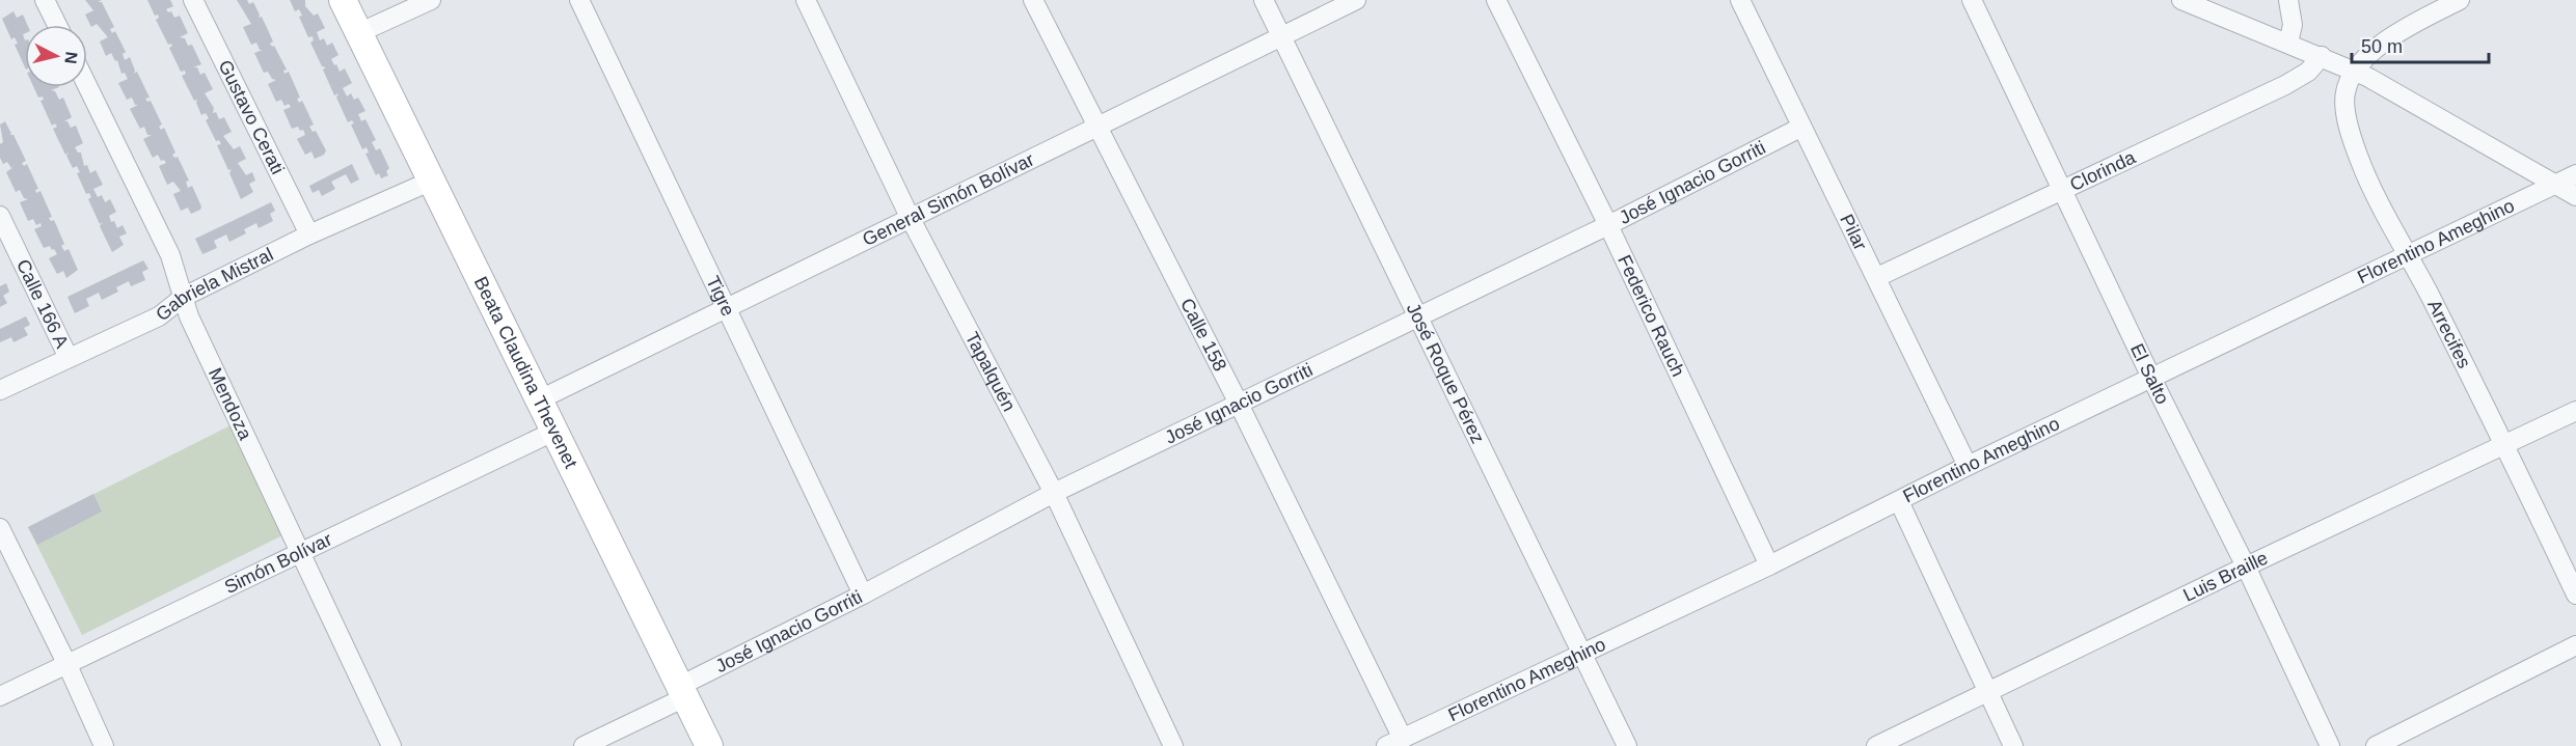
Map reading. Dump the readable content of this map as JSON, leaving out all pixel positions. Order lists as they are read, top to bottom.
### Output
{
  "streets": {
    "main road": ["Beata Claudina Thevenet"],
    "street": [
      "Gustavo Cerati",
      "Clorinda",
      "José Ignacio Gorriti",
      "General Simón Bolívar",
      "Pilar",
      "Florentino Ameghino",
      "Gabriela Mistral",
      "Tigre",
      "Calle 166 A",
      "Federico Rauch",
      "Arrecifes",
      "Calle 158",
      "Tapalquén",
      "José Roque Pérez",
      "El Salto",
      "Mendoza",
      "Simón Bolívar",
      "Luis Braille"
    ]
  },
  "crossings": [
    ["Gustavo Cerati", "Gabriela Mistral"],
    ["Clorinda", "Pilar"],
    ["Clorinda", "El Salto"],
    ["José Ignacio Gorriti", "Pilar"],
    ["José Ignacio Gorriti", "Tigre"],
    ["José Ignacio Gorriti", "Federico Rauch"],
    ["José Ignacio Gorriti", "Calle 158"],
    ["José Ignacio Gorriti", "Beata Claudina Thevenet"],
    ["José Ignacio Gorriti", "Tapalquén"],
    ["José Ignacio Gorriti", "José Roque Pérez"],
    ["General Simón Bolívar", "Tigre"],
    ["General Simón Bolívar", "Calle 158"],
    ["General Simón Bolívar", "Beata Claudina Thevenet"],
    ["General Simón Bolívar", "Tapalquén"],
    ["General Simón Bolívar", "José Roque Pérez"],
    ["Pilar", "Florentino Ameghino"],
    ["Florentino Ameghino", "Federico Rauch"],
    ["Florentino Ameghino", "Arrecifes"],
    ["Florentino Ameghino", "Calle 158"],
    ["Florentino Ameghino", "José Roque Pérez"],
    ["Florentino Ameghino", "El Salto"],
    ["Gabriela Mistral", "Calle 166 A"],
    ["Gabriela Mistral", "Beata Claudina Thevenet"],
    ["Gabriela Mistral", "Mendoza"],
    ["Arrecifes", "Luis Braille"],
    ["Beata Claudina Thevenet", "Simón Bolívar"],
    ["El Salto", "Luis Braille"],
    ["Mendoza", "Simón Bolívar"]
  ],
  "scale_bar": "50 m",
  "north": "right"
}
